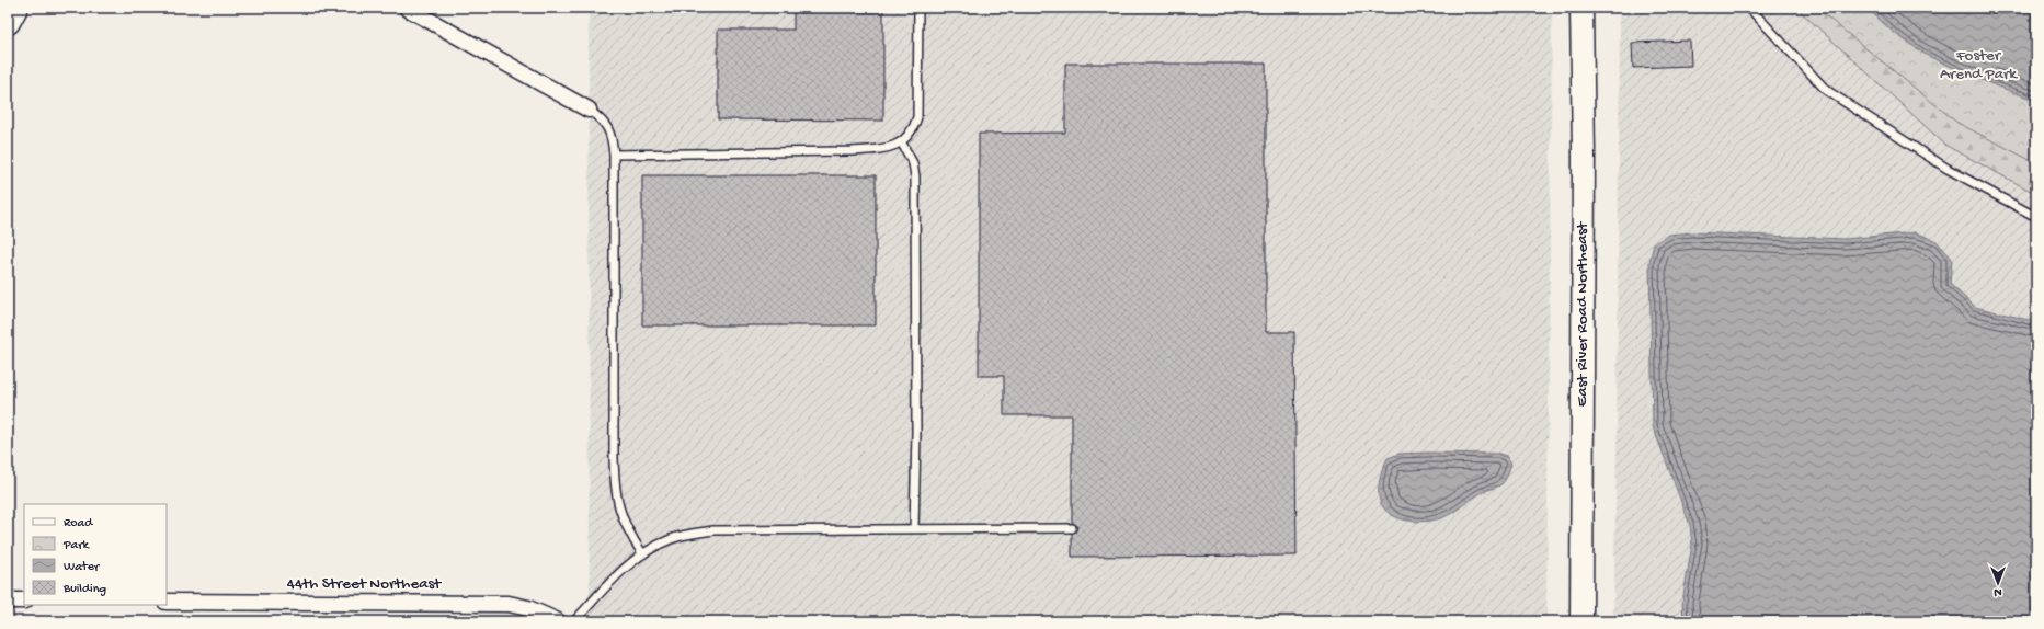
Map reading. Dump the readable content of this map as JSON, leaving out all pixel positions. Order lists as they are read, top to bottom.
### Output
{
  "streets": {
    "street": ["East River Road Northeast", "44th Street Northeast"]
  },
  "parks": ["Foster Arend Park"],
  "legend": [
    "Road",
    "Park",
    "Water",
    "Building"
  ],
  "north": "bottom"
}
